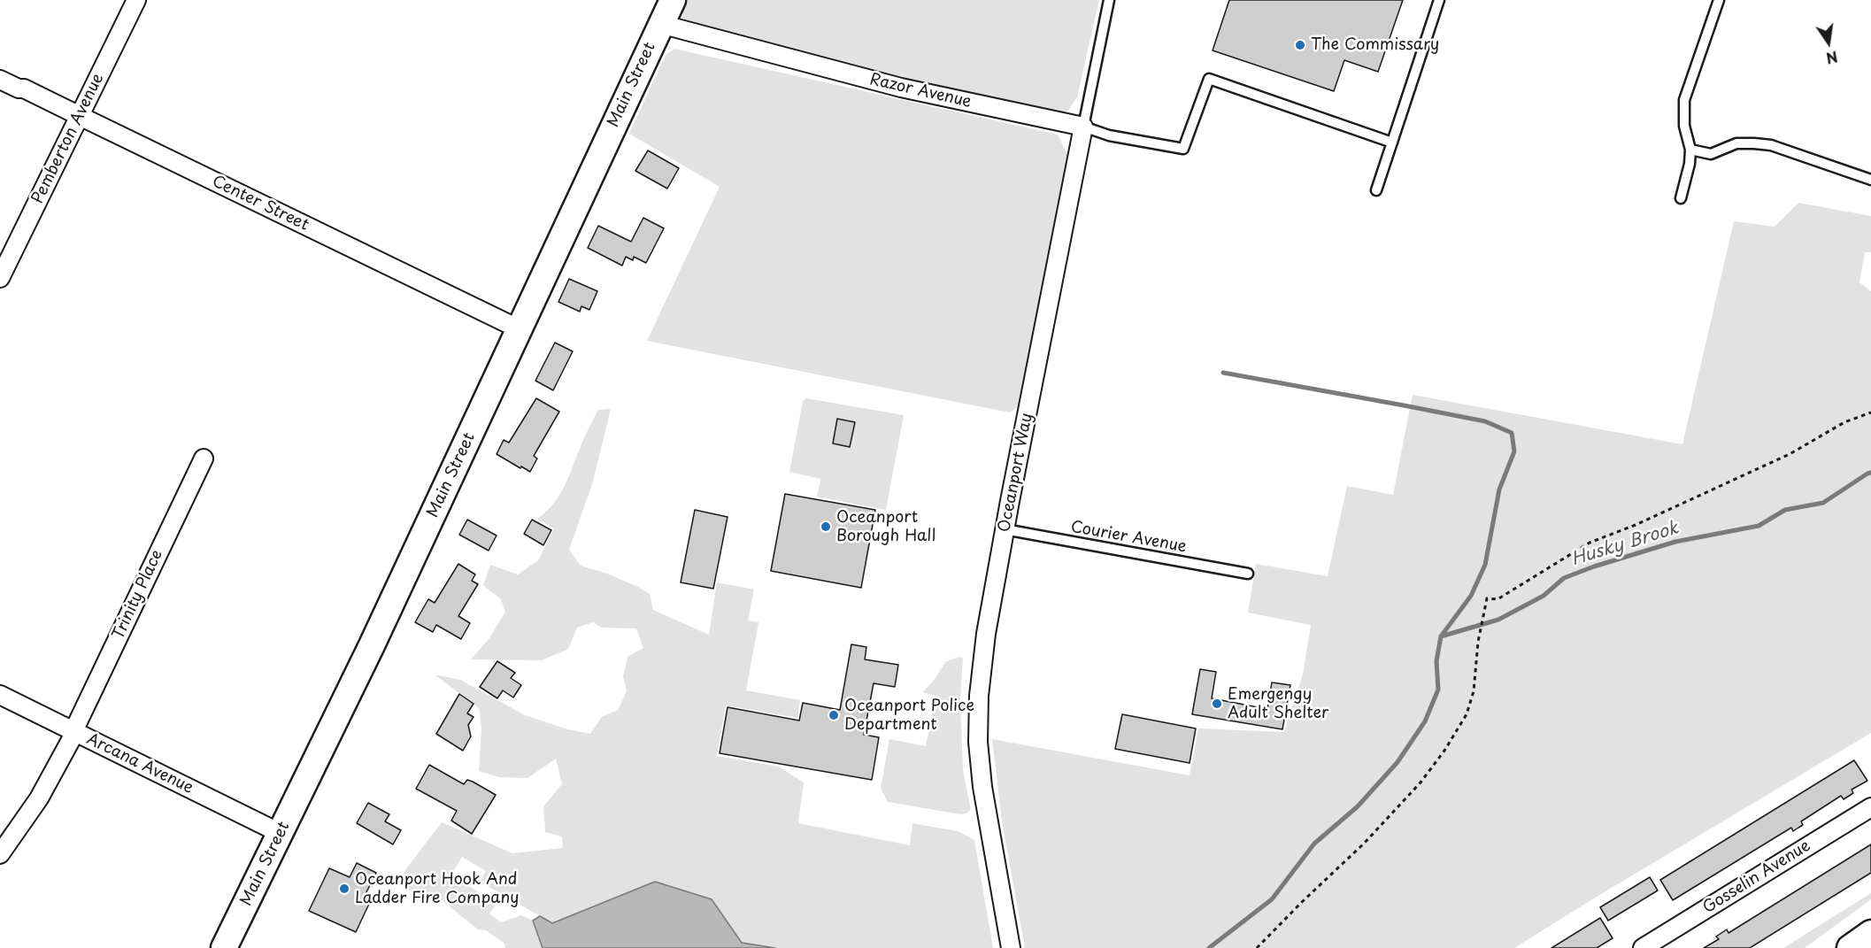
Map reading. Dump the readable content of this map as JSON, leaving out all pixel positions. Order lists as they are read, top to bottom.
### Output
{
  "streets": {
    "street": [
      "Main Street",
      "Razor Avenue",
      "Pemberton Avenue",
      "Center Street",
      "Oceanport Way",
      "Trinity Place",
      "Arcana Avenue",
      "Gosselin Avenue"
    ],
    "lane": ["Courier Avenue"]
  },
  "crossings": [
    ["Main Street", "Razor Avenue"],
    ["Main Street", "Center Street"],
    ["Main Street", "Arcana Avenue"],
    ["Razor Avenue", "Oceanport Way"],
    ["Pemberton Avenue", "Center Street"],
    ["Oceanport Way", "Courier Avenue"],
    ["Trinity Place", "Arcana Avenue"]
  ],
  "water": ["Husky Brook"],
  "places": [
    "The Commissary",
    "Oceanport Borough Hall",
    "Emergengy Adult Shelter",
    "Oceanport Police Department",
    "Oceanport Hook And Ladder Fire Company"
  ],
  "north": "bottom"
}
